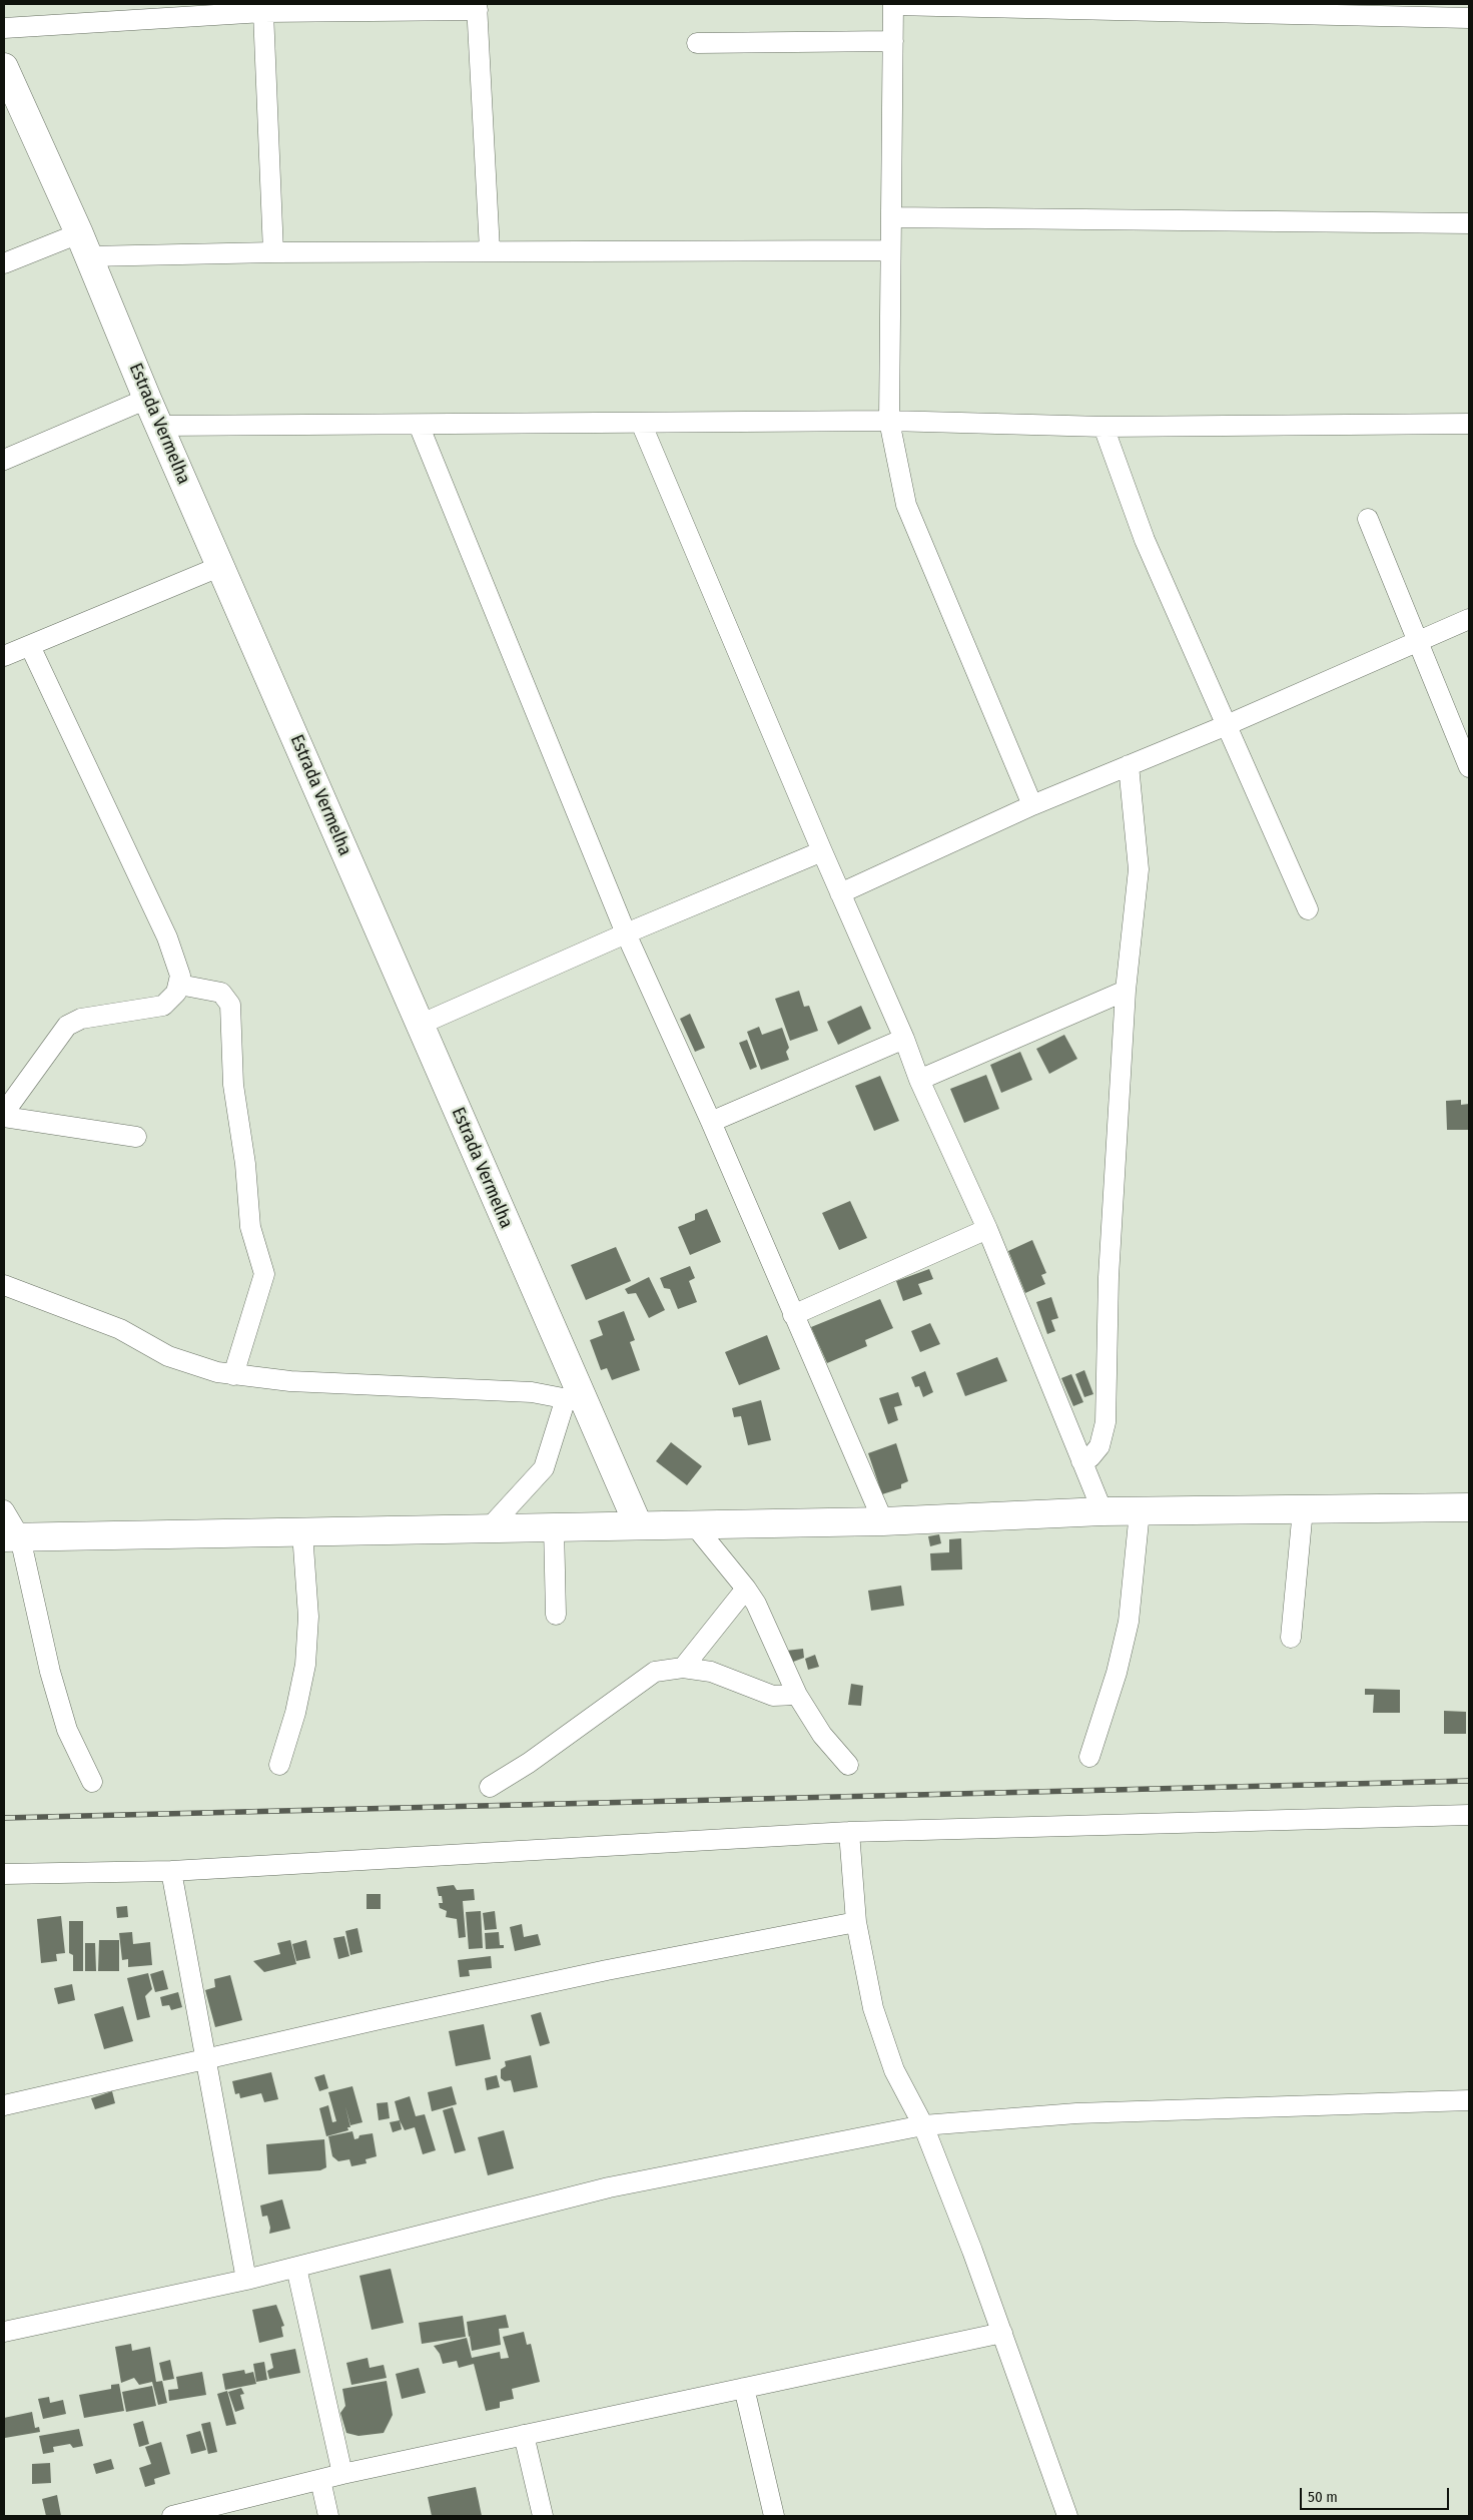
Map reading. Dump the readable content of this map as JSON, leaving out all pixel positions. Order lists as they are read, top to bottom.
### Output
{
  "streets": {
    "street": ["Estrada Vermelha"]
  },
  "scale_bar": "50 m"
}
